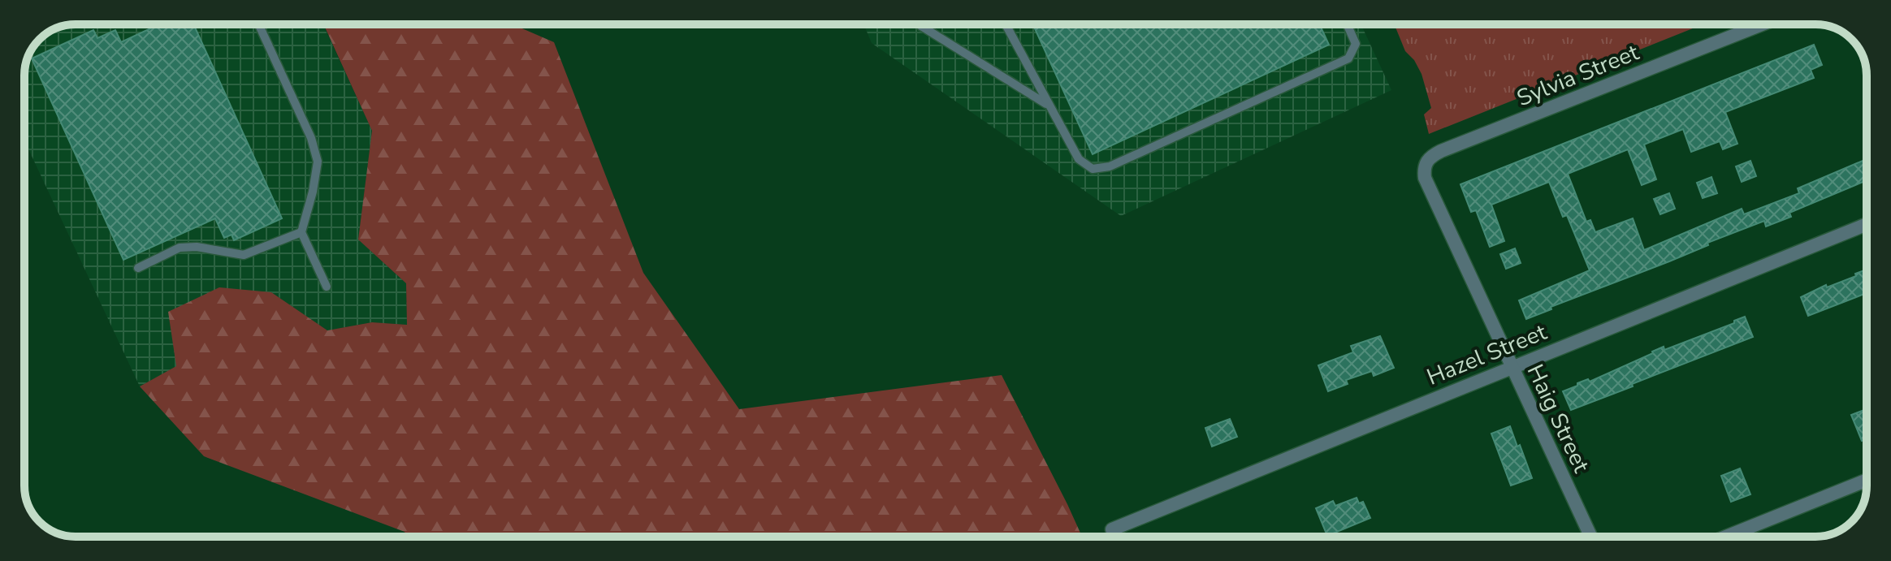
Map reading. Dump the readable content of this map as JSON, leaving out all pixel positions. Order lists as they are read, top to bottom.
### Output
{
  "streets": {
    "street": ["Sylvia Street", "Hazel Street", "Haig Street"]
  },
  "crossings": [
    ["Sylvia Street", "Haig Street"],
    ["Hazel Street", "Haig Street"]
  ]
}
